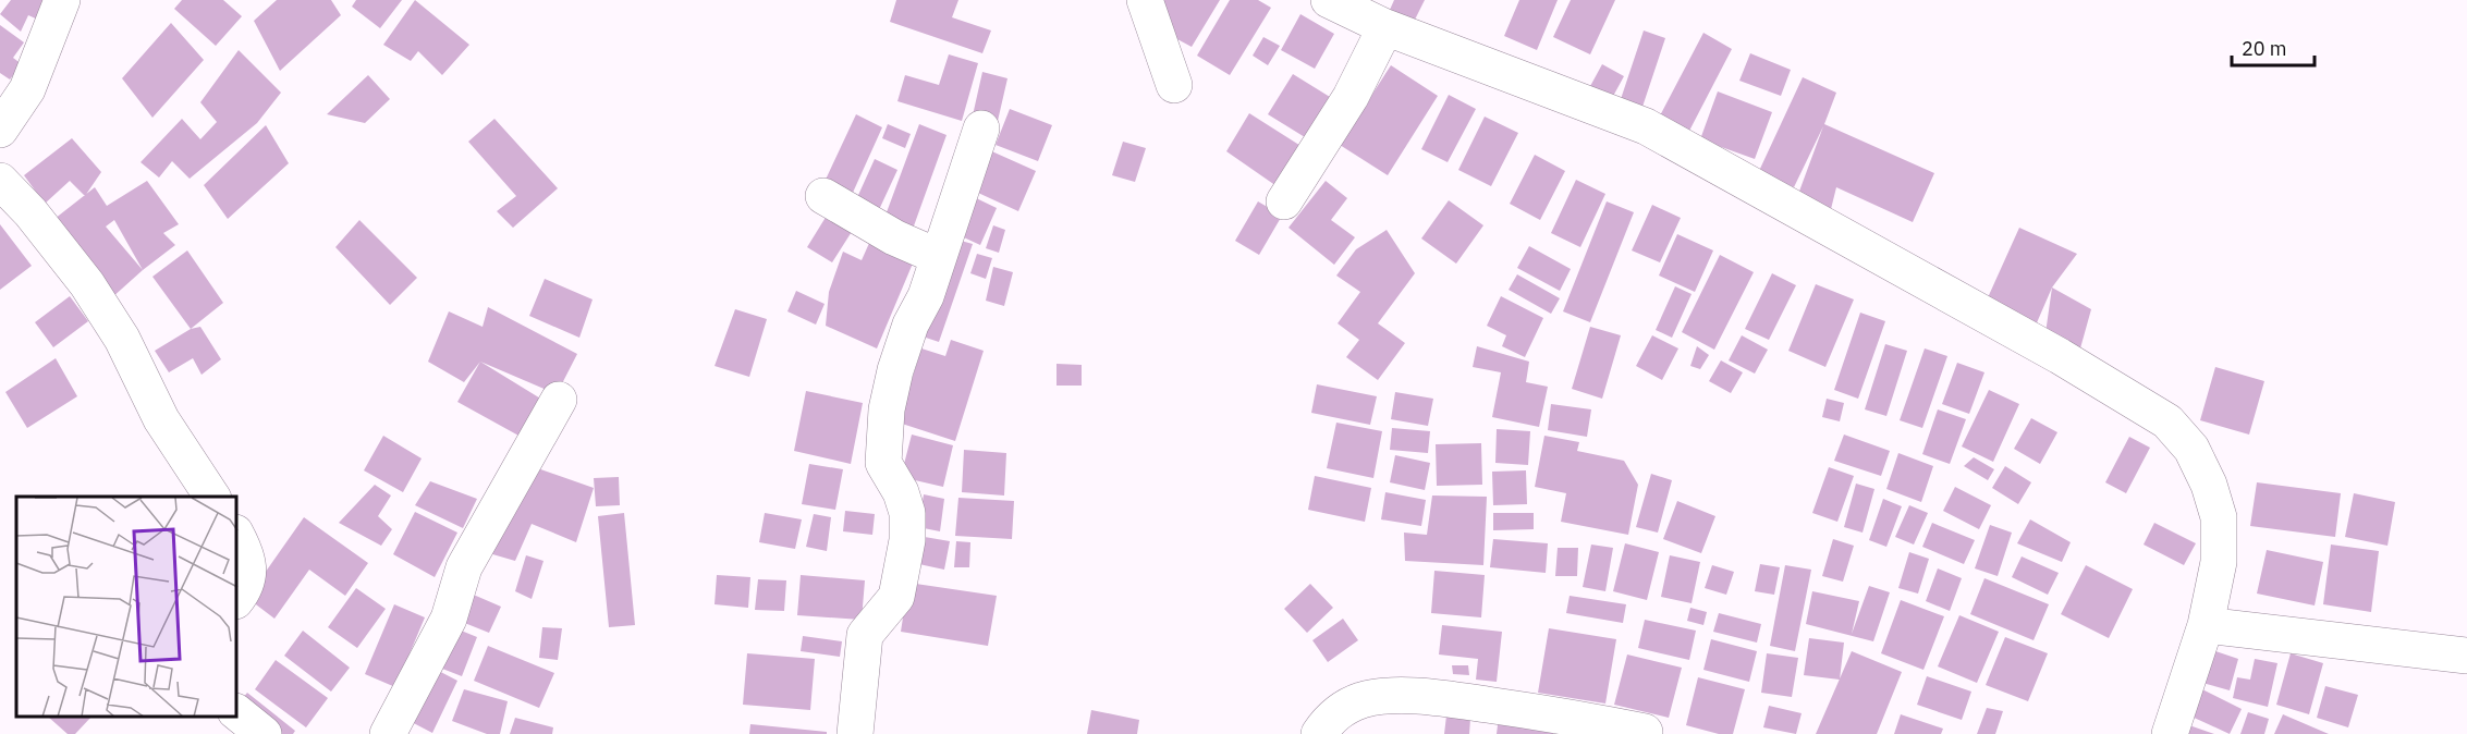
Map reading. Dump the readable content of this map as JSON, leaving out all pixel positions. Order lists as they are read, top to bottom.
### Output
{
  "scale_bar": "20 m"
}
